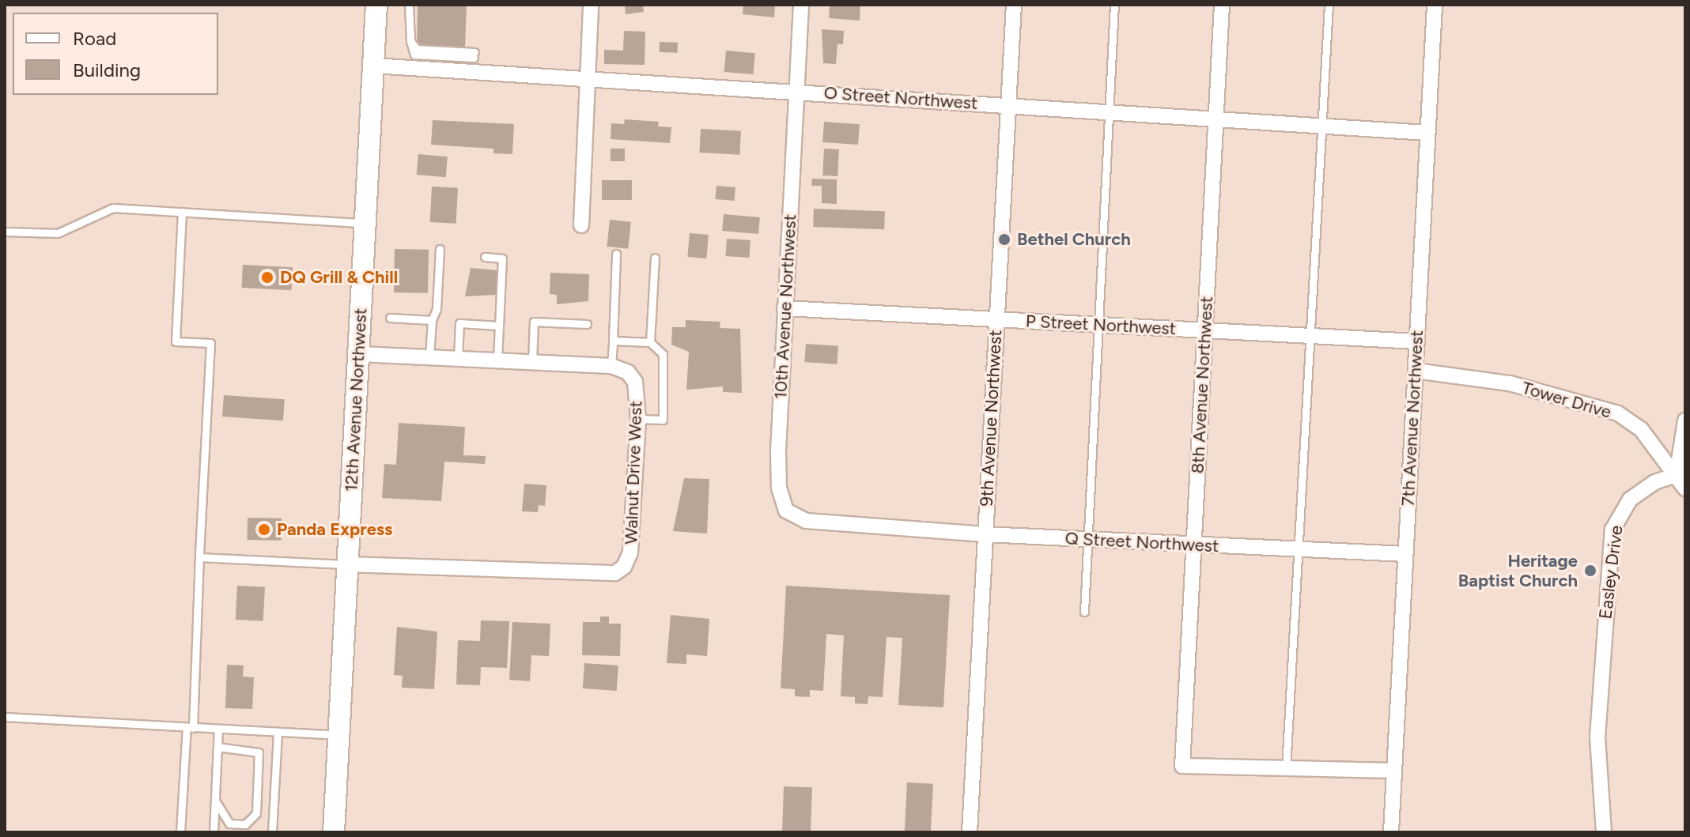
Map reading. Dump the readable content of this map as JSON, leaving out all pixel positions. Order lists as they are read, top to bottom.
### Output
{
  "streets": {
    "main road": ["12th Avenue Northwest"],
    "street": [
      "O Street Northwest",
      "10th Avenue Northwest",
      "P Street Northwest",
      "8th Avenue Northwest",
      "Tower Drive",
      "9th Avenue Northwest",
      "7th Avenue Northwest",
      "Walnut Drive West",
      "Q Street Northwest",
      "Easley Drive"
    ]
  },
  "crossings": [
    ["O Street Northwest", "10th Avenue Northwest"],
    ["O Street Northwest", "8th Avenue Northwest"],
    ["O Street Northwest", "12th Avenue Northwest"],
    ["O Street Northwest", "9th Avenue Northwest"],
    ["O Street Northwest", "7th Avenue Northwest"],
    ["10th Avenue Northwest", "P Street Northwest"],
    ["10th Avenue Northwest", "Q Street Northwest"],
    ["P Street Northwest", "8th Avenue Northwest"],
    ["P Street Northwest", "9th Avenue Northwest"],
    ["P Street Northwest", "7th Avenue Northwest"],
    ["8th Avenue Northwest", "Q Street Northwest"],
    ["12th Avenue Northwest", "Walnut Drive West"],
    ["Tower Drive", "7th Avenue Northwest"],
    ["Tower Drive", "Easley Drive"],
    ["9th Avenue Northwest", "Q Street Northwest"],
    ["7th Avenue Northwest", "Q Street Northwest"]
  ],
  "places": [
    "Bethel Church",
    "DQ Grill & Chill",
    "Panda Express",
    "Heritage Baptist Church"
  ],
  "legend": ["Road", "Building"]
}
